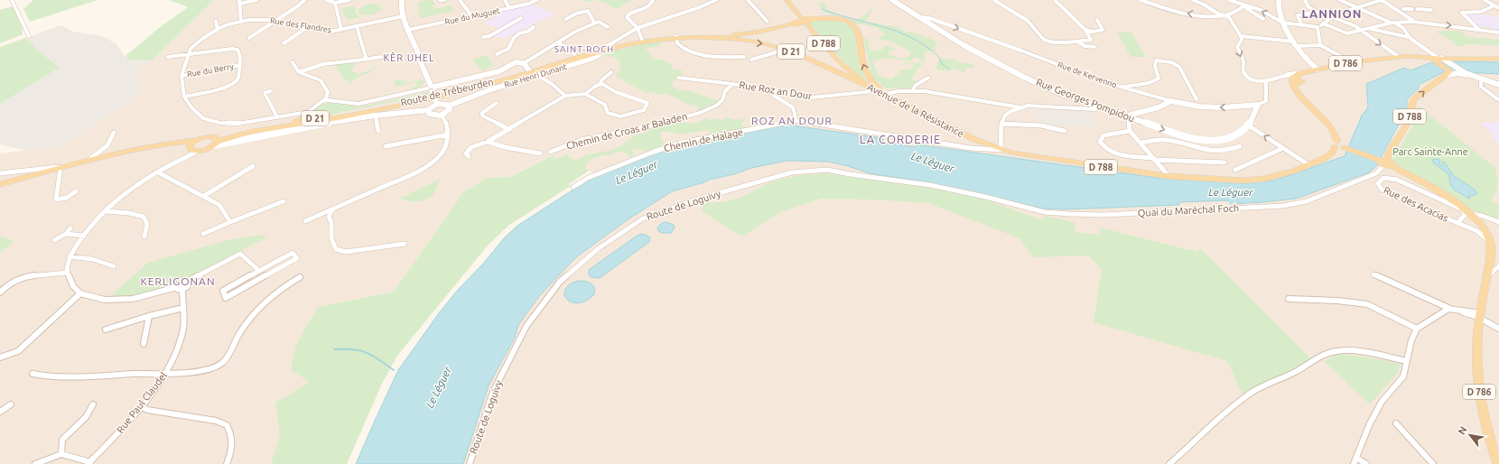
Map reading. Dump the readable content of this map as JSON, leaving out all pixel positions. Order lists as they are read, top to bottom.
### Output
{
  "streets": {
    "main road": [
      "D 788",
      "D 21",
      "D 786",
      "Rue de Kervenno",
      "Rue Henri Dunant",
      "Route de Trébeurden",
      "Rue Georges Pompidou",
      "Avenue de la Résistance",
      "Quai du Maréchal Foch"
    ],
    "street": [
      "Rue du Muguet",
      "Rue des Flandres",
      "Rue du Berry",
      "Rue Roz an Dour",
      "Chemin de Croas ar Baladen",
      "Chemin de Halage",
      "Rue des Acacias",
      "Route de Loguivy",
      "Rue Paul Claudel"
    ]
  },
  "crossings": [
    ["Rue des Flandres", "Rue du Berry"],
    ["D 788", "Avenue de la Résistance"],
    ["D 21", "Rue Henri Dunant"],
    ["D 21", "Route de Trébeurden"],
    ["D 21", "Avenue de la Résistance"],
    ["D 786", "Rue des Acacias"],
    ["Rue de Kervenno", "Rue Georges Pompidou"],
    ["Rue Henri Dunant", "Route de Trébeurden"],
    ["Rue Roz an Dour", "Avenue de la Résistance"],
    ["Rue Roz an Dour", "Chemin de Croas ar Baladen"],
    ["Avenue de la Résistance", "Chemin de Halage"],
    ["Route de Loguivy", "Quai du Maréchal Foch"]
  ],
  "districts": [
    "LANNION",
    "SAINT-ROCH",
    "KÊR UHEL",
    "ROZ AN DOUR",
    "LA CORDERIE",
    "KERLIGONAN"
  ],
  "water": ["Le Léguer"],
  "parks": ["Parc Sainte-Anne"],
  "north": "top left"
}
